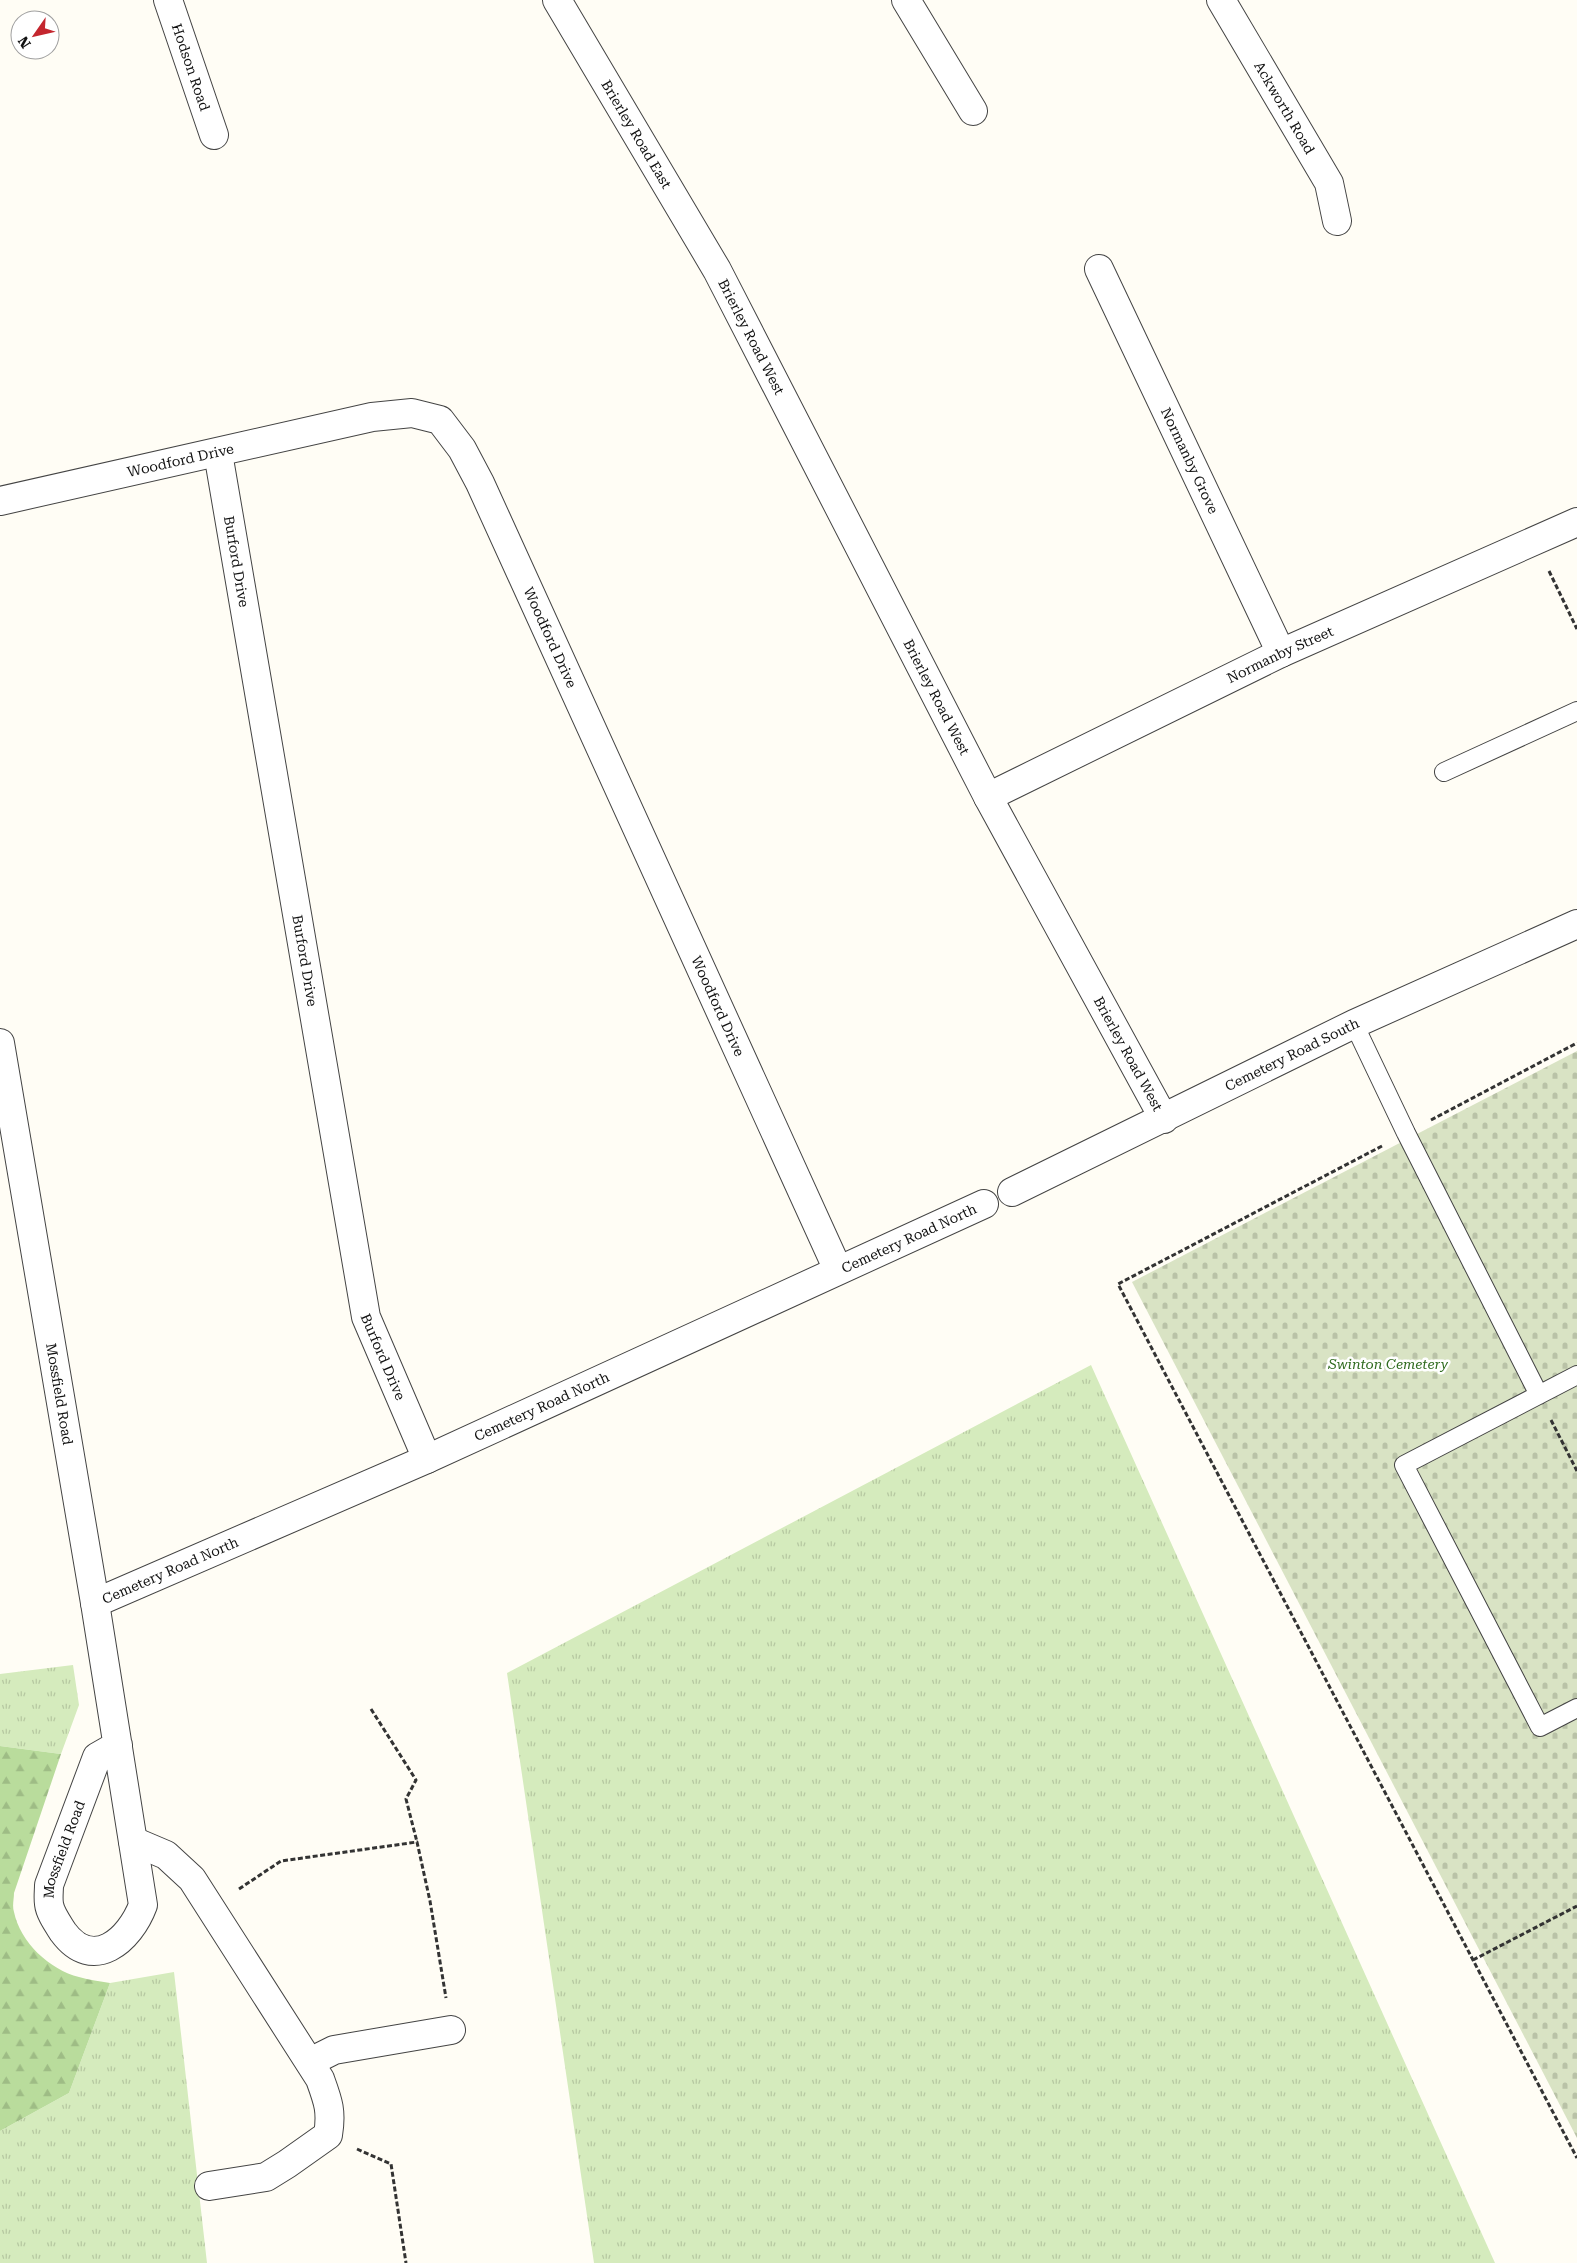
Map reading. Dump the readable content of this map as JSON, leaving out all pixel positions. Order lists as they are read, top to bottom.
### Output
{
  "streets": {
    "street": [
      "Hodson Road",
      "Ackworth Road",
      "Brierley Road East",
      "Brierley Road West",
      "Woodford Drive",
      "Normanby Grove",
      "Burford Drive",
      "Normanby Street",
      "Cemetery Road South",
      "Cemetery Road North",
      "Mossfield Road"
    ]
  },
  "crossings": [
    ["Brierley Road East", "Brierley Road West"],
    ["Brierley Road West", "Normanby Street"],
    ["Brierley Road West", "Cemetery Road South"],
    ["Woodford Drive", "Burford Drive"],
    ["Woodford Drive", "Cemetery Road North"],
    ["Normanby Grove", "Normanby Street"],
    ["Burford Drive", "Cemetery Road North"],
    ["Cemetery Road North", "Mossfield Road"]
  ],
  "parks": ["Swinton Cemetery"],
  "north": "bottom left"
}
